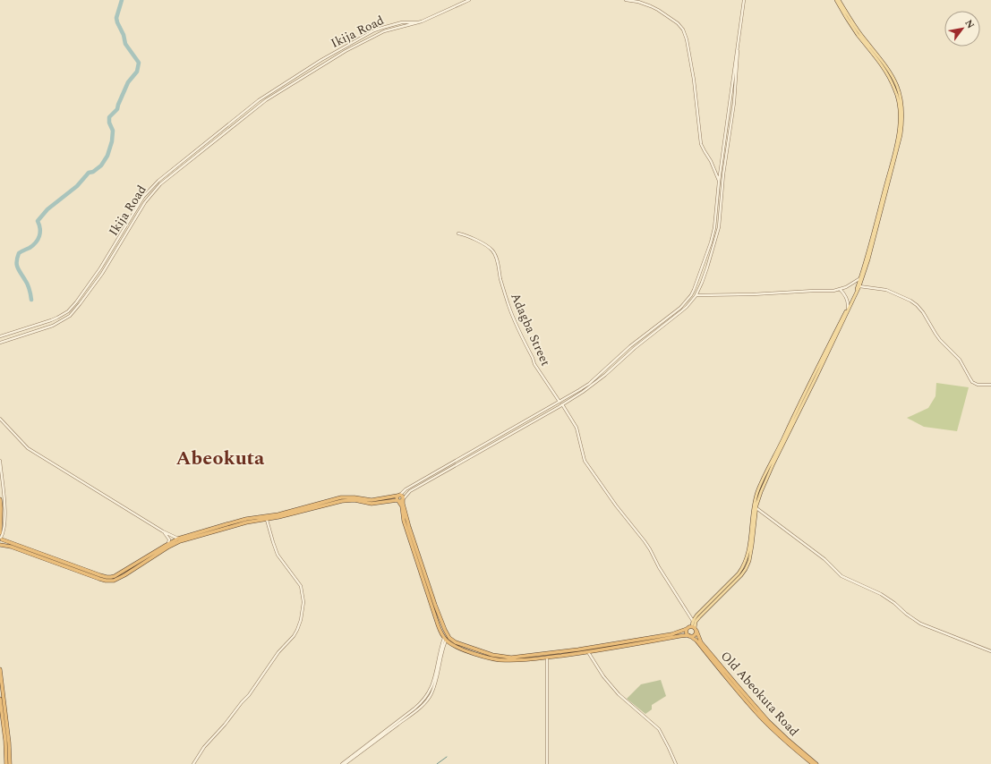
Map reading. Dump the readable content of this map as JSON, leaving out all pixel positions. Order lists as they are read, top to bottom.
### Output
{
  "streets": {
    "highway": ["Old Abeokuta Road"],
    "street": ["Ikija Road", "Adagba Street"]
  },
  "districts": ["Abeokuta"],
  "north": "top right"
}
